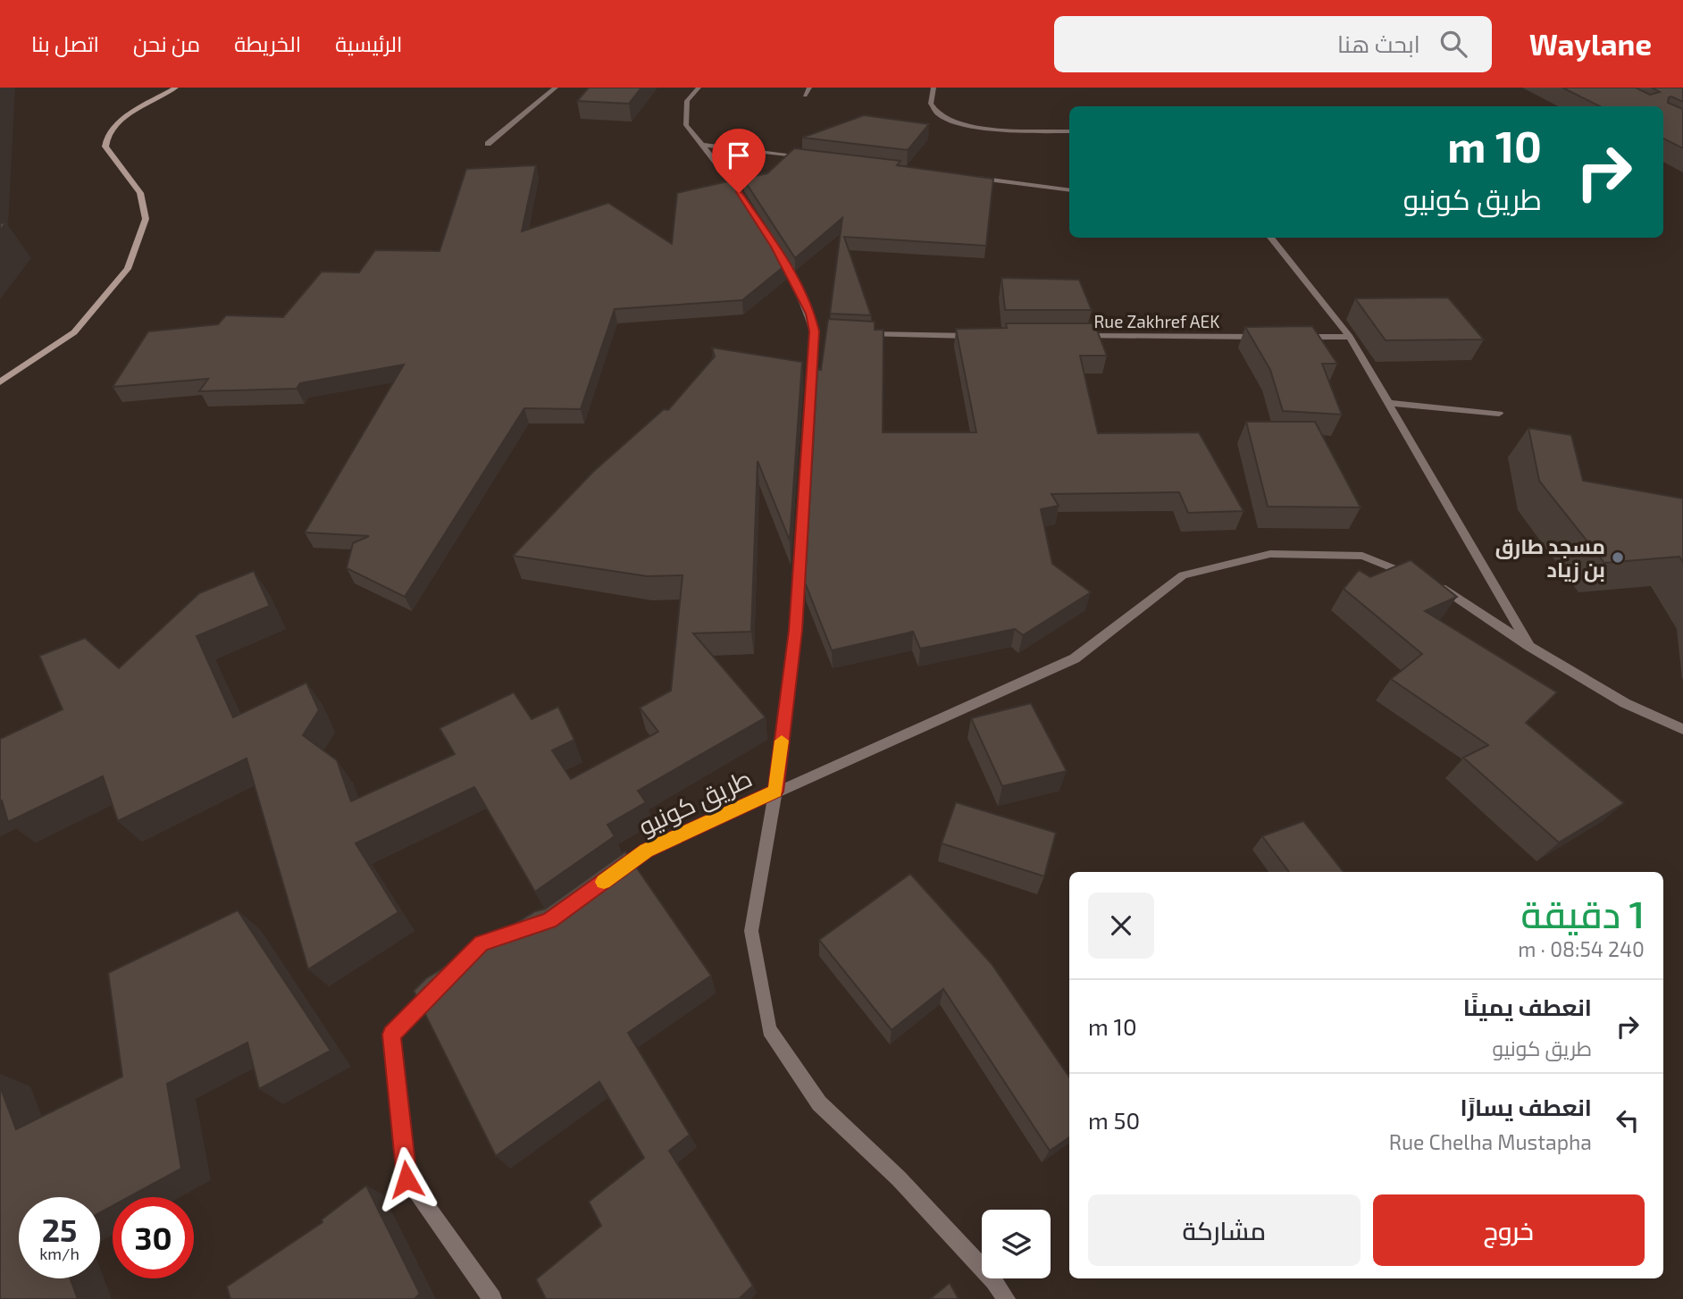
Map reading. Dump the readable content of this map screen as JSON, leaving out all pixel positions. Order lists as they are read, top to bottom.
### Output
{
  "streets": {
    "street": ["Rue Zakhref AEK", "طريق كونيو"]
  },
  "places": ["مسجد طارق بن زياد"],
  "page": {
    "header": "Waylane",
    "search": "ابحث هنا",
    "nav": [
      "الرئيسية",
      "الخريطة",
      "من نحن",
      "اتصل بنا"
    ],
    "turn": ["10 m", "طريق كونيو"],
    "heading": ["1 دقيقة", "240 m · 08:54"],
    "list": [
      {
        "name": "انعطف يمينًا",
        "note": "طريق كونيو",
        "value": "10 m"
      },
      {
        "name": "انعطف يسارًا",
        "note": "Rue Chelha Mustapha",
        "value": "50 m"
      }
    ],
    "buttons": ["خروج", "مشاركة"],
    "speed": "25 km/h",
    "limit": "30"
  }
}
